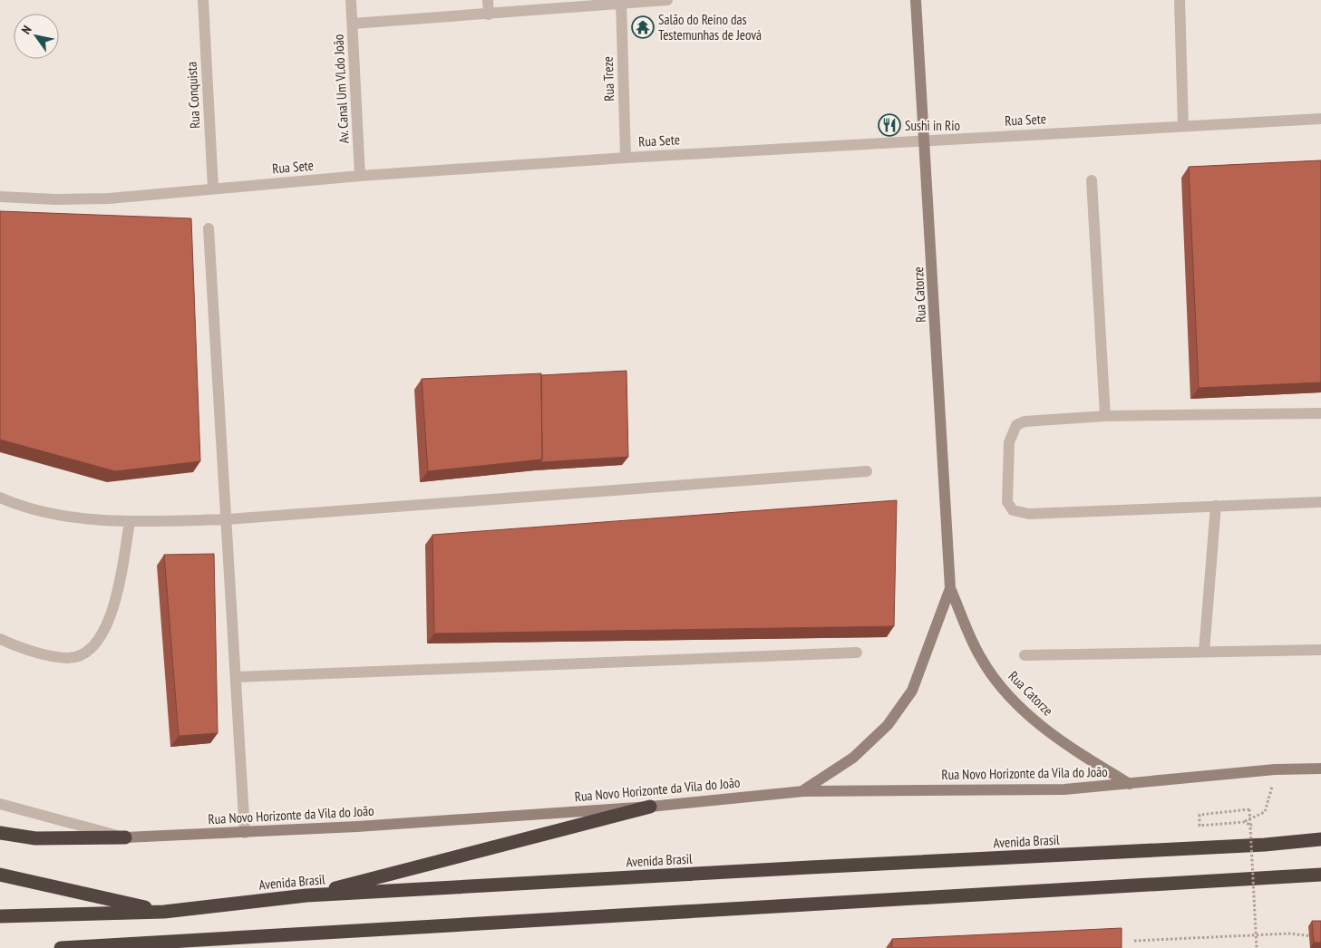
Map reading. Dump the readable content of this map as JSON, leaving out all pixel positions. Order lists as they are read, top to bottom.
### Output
{
  "streets": {
    "highway": ["Avenida Brasil"],
    "street": [
      "Rua Treze",
      "Av. Canal Um Vl.do João",
      "Rua Conquista",
      "Rua Sete",
      "Rua Catorze",
      "Rua Novo Horizonte da Vila do João"
    ]
  },
  "crossings": [
    ["Rua Treze", "Rua Sete"],
    ["Av. Canal Um Vl.do João", "Rua Sete"],
    ["Rua Conquista", "Rua Sete"],
    ["Rua Sete", "Rua Catorze"],
    ["Rua Catorze", "Rua Novo Horizonte da Vila do João"]
  ],
  "places": {
    "temple": ["Salão do Reino das Testemunhas de Jeová"],
    "restaurant": ["Sushi in Rio"]
  },
  "north": "top left"
}
